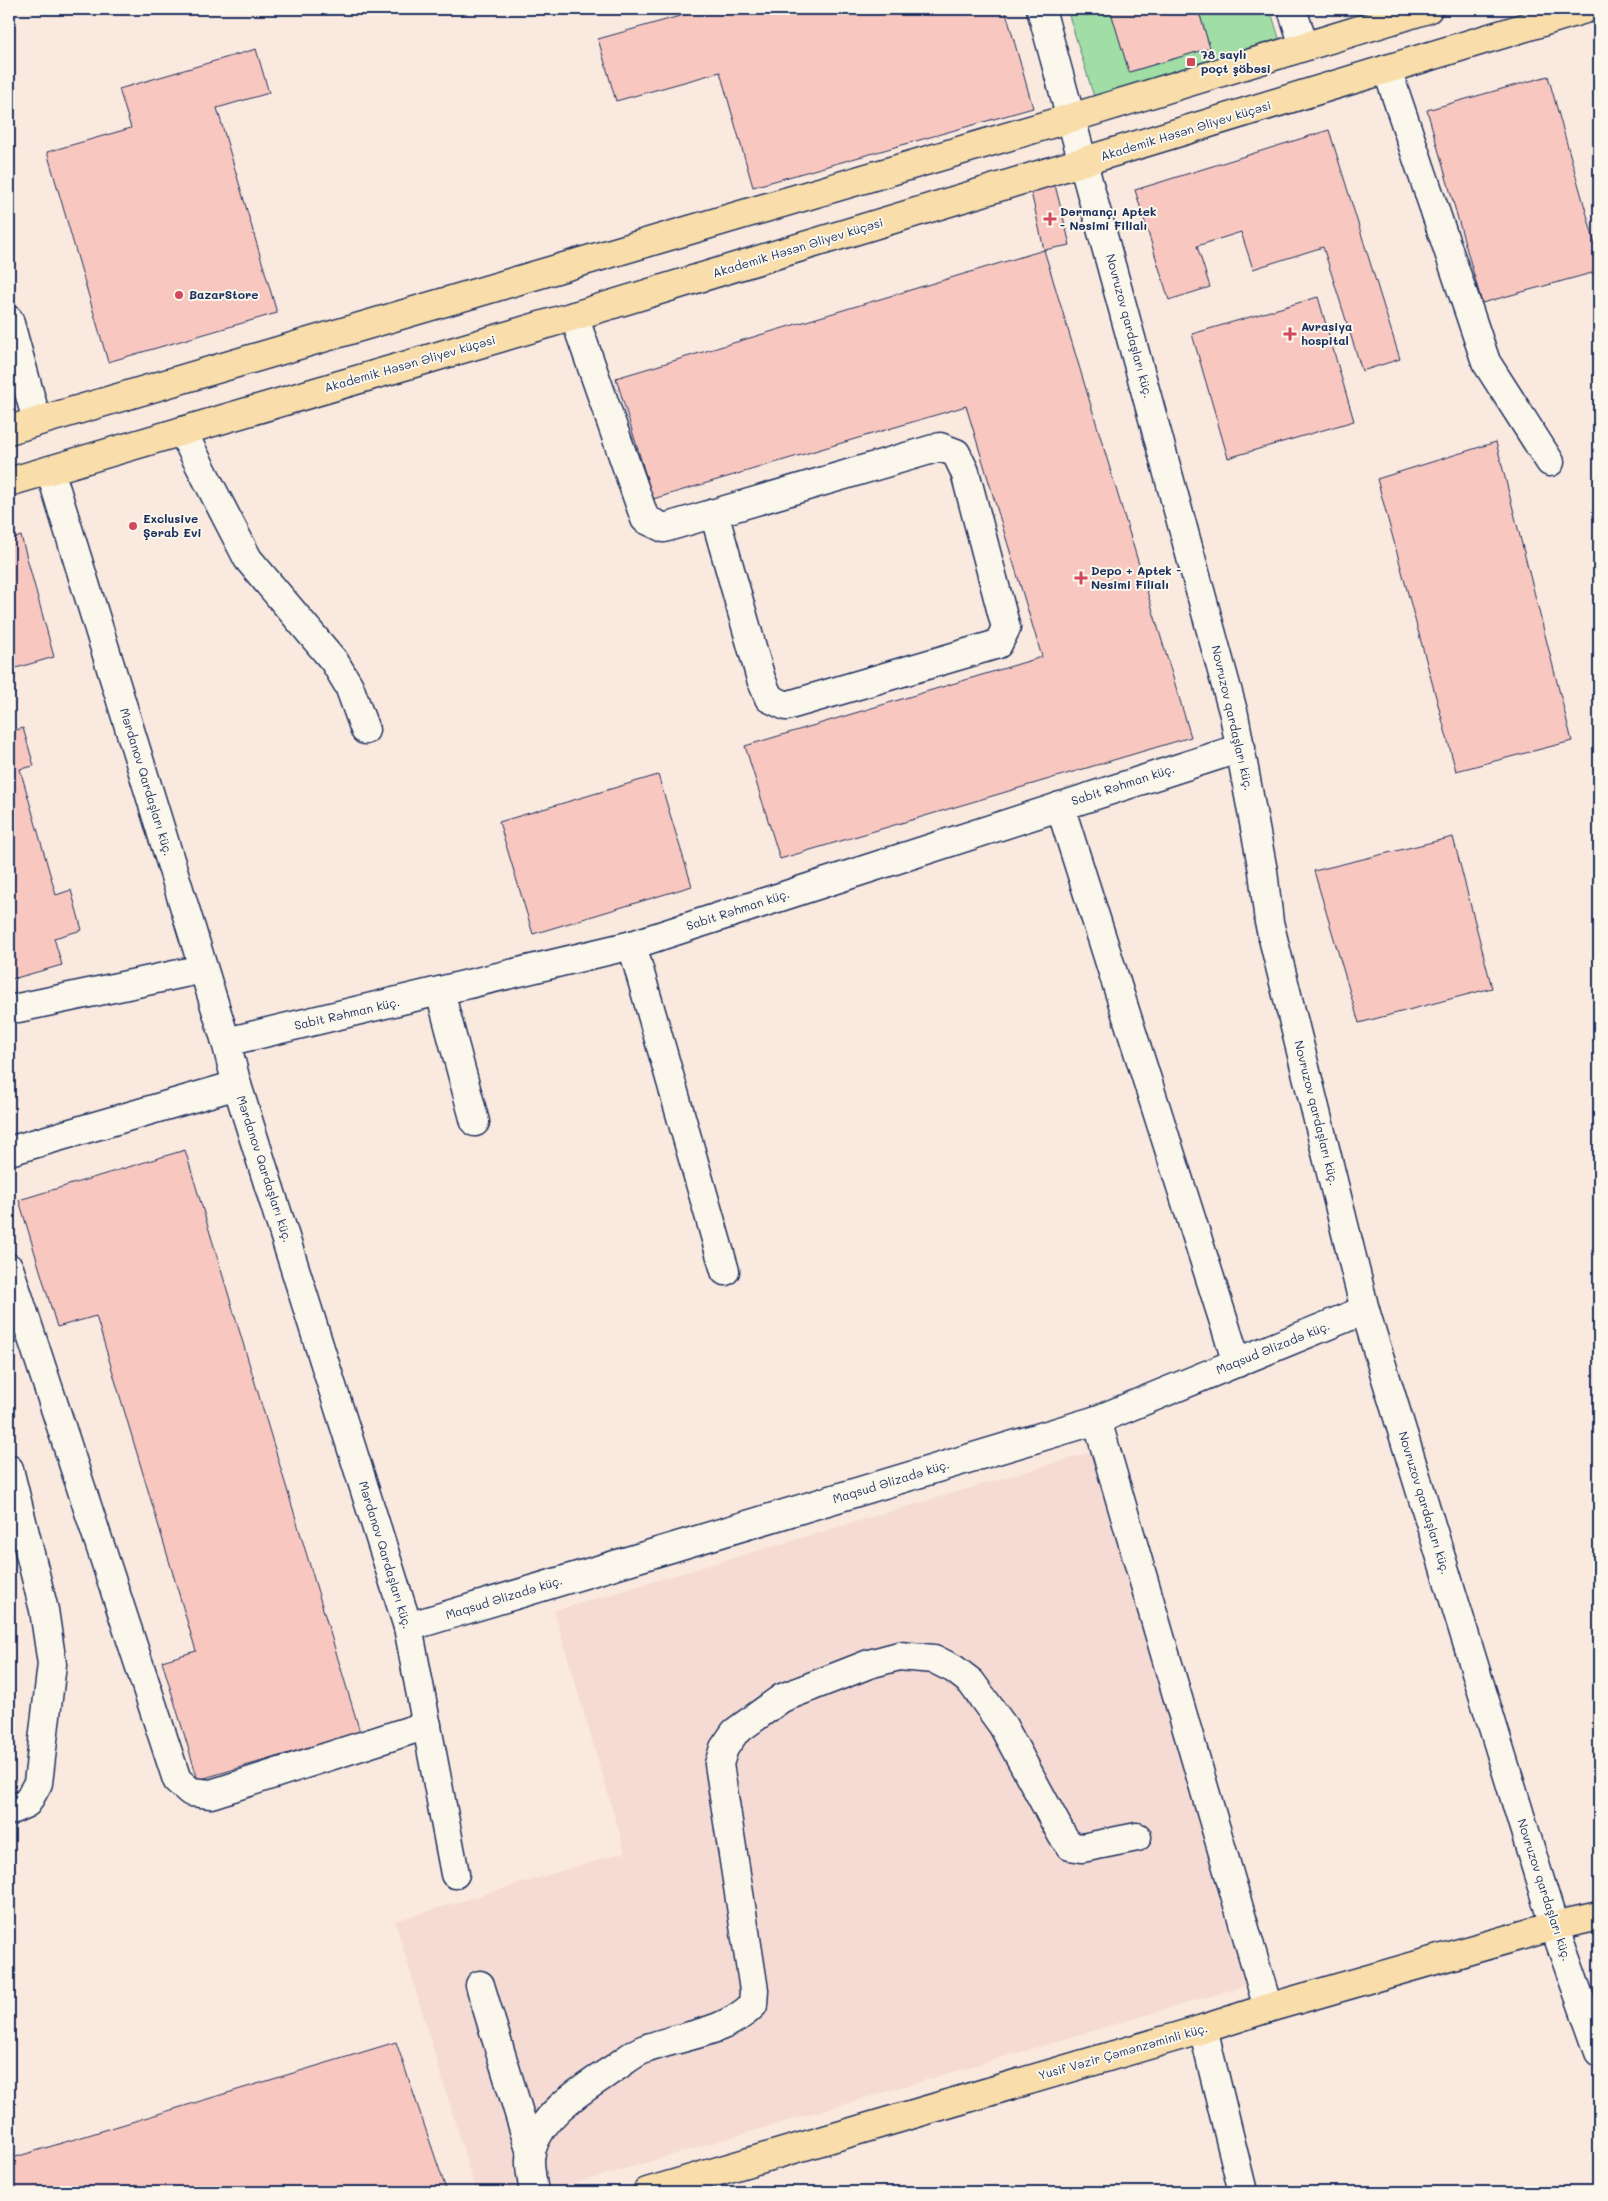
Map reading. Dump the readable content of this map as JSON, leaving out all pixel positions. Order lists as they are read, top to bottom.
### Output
{
  "streets": {
    "main road": ["Akademik Həsən Əliyev küçəsi", "Yusif Vəzir Çəmənzəminli küç."],
    "street": [
      "Novruzov qardaşları küç.",
      "Mərdanov Qardaşları küç.",
      "Sabit Rəhman küç.",
      "Maqsud Əlizadə küç."
    ]
  },
  "crossings": [
    ["Akademik Həsən Əliyev küçəsi", "Novruzov qardaşları küç."],
    ["Akademik Həsən Əliyev küçəsi", "Mərdanov Qardaşları küç."],
    ["Novruzov qardaşları küç.", "Sabit Rəhman küç."],
    ["Novruzov qardaşları küç.", "Maqsud Əlizadə küç."],
    ["Novruzov qardaşları küç.", "Yusif Vəzir Çəmənzəminli küç."],
    ["Mərdanov Qardaşları küç.", "Sabit Rəhman küç."],
    ["Mərdanov Qardaşları küç.", "Maqsud Əlizadə küç."]
  ],
  "places": {
    "transit": ["78 saylı poçt şöbəsi"],
    "health": ["Dərmançı Aptek - Nəsimi Filialı", "Avrasiya hospital", "Depo + Aptek - Nəsimi Filialı"],
    "other": ["BazarStore", "Exclusive Şərab Evi"]
  }
}
